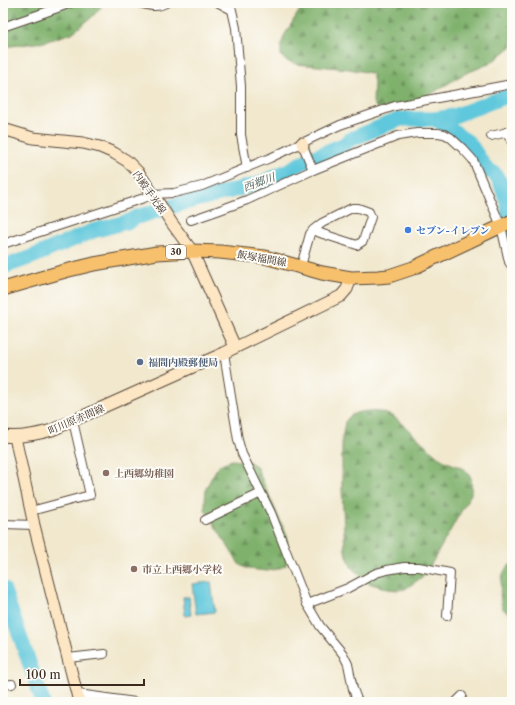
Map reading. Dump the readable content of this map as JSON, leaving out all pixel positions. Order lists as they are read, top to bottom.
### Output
{
  "streets": {
    "main road": [
      "内殿手光線",
      "30",
      "飯塚福間線",
      "町川原赤間線"
    ]
  },
  "crossings": [
    ["内殿手光線", "飯塚福間線"],
    ["内殿手光線", "町川原赤間線"],
    ["飯塚福間線", "町川原赤間線"]
  ],
  "water": ["西郷川"],
  "places": [
    "セブン-イレブン",
    "福間内殿郵便局",
    "上西郷幼稚園",
    "市立上西郷小学校"
  ],
  "scale_bar": "100 m"
}
